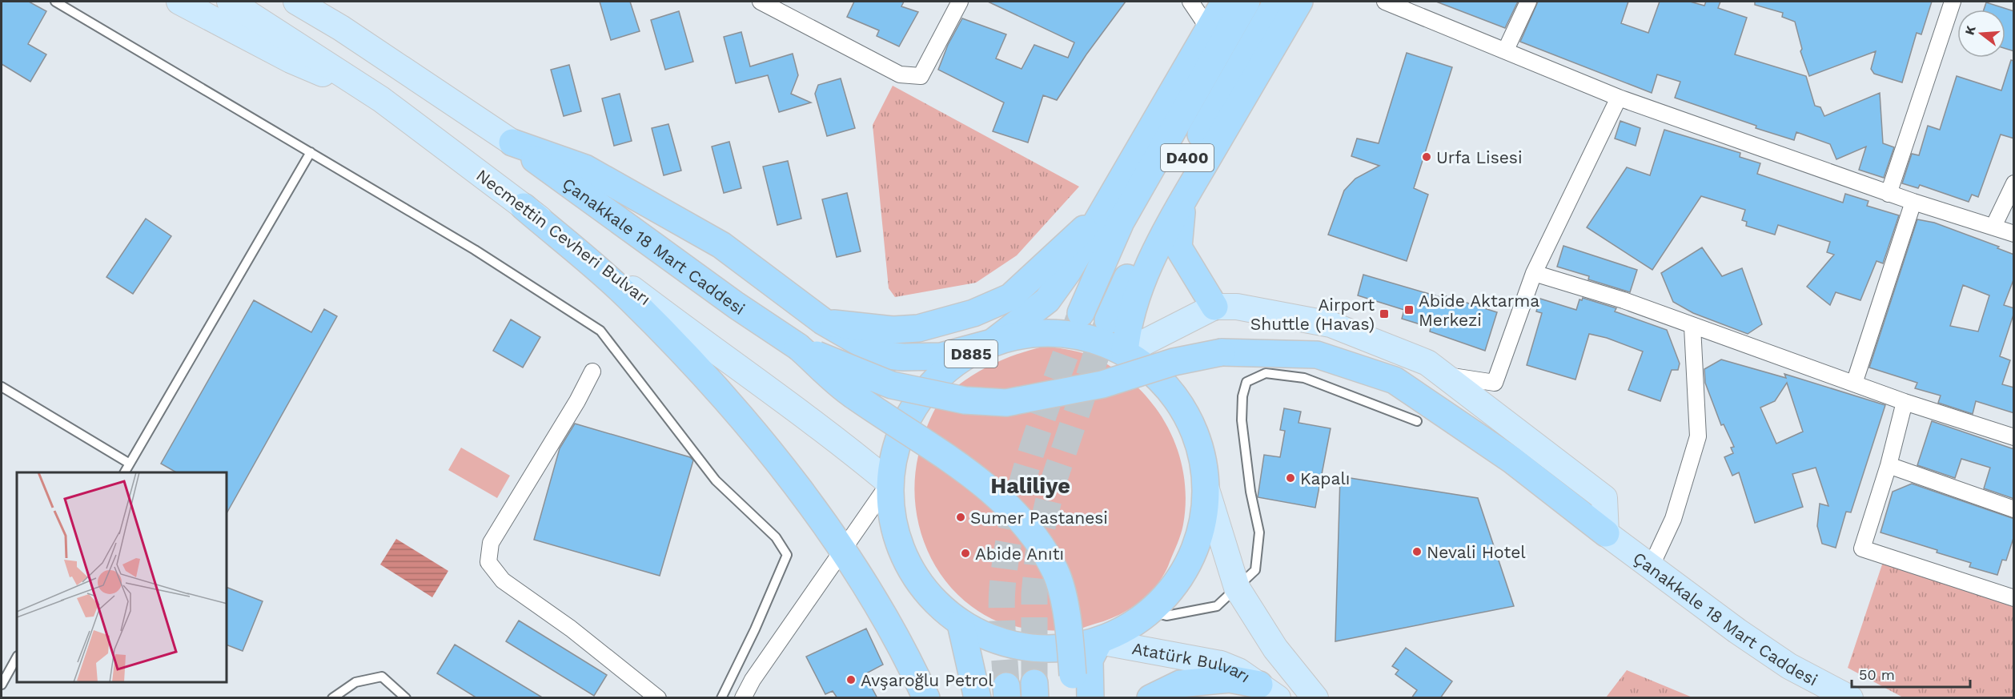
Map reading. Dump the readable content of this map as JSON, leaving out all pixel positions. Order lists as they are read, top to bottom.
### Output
{
  "streets": {
    "highway": ["D400", "Çanakkale 18 Mart Caddesi", "D885"],
    "main road": ["Necmettin Cevheri Bulvarı", "Atatürk Bulvarı"]
  },
  "crossings": [
    ["Necmettin Cevheri Bulvarı", "D885"],
    ["D885", "Atatürk Bulvarı"]
  ],
  "districts": ["Haliliye"],
  "places": {
    "other": [
      "Urfa Lisesi",
      "Kapalı",
      "Sumer Pastanesi",
      "Nevali Hotel",
      "Abide Anıtı",
      "Avşaroğlu Petrol"
    ],
    "transit": ["Abide Aktarma Merkezi", "Airport Shuttle (Havas)"]
  },
  "scale_bar": "50 m",
  "north": "left"
}
